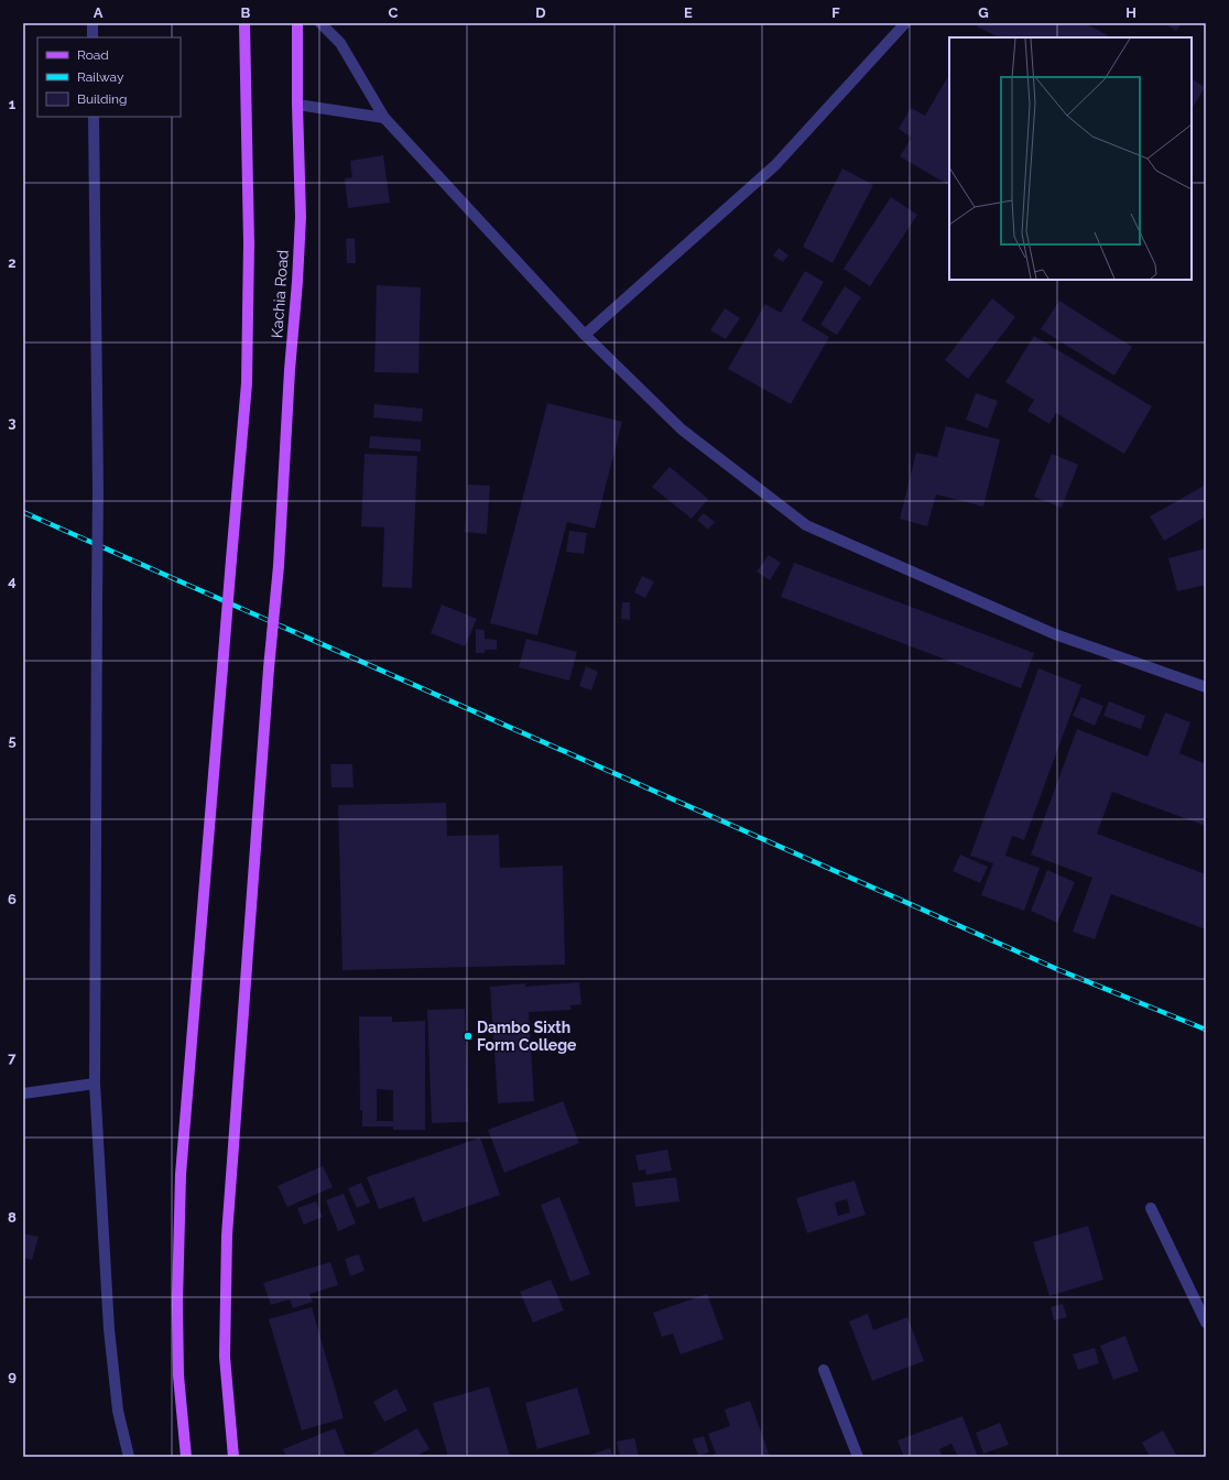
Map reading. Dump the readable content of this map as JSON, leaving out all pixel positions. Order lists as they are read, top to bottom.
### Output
{
  "streets": {
    "main road": ["Kachia Road"]
  },
  "places": ["Dambo Sixth Form College"],
  "legend": ["Road", "Railway", "Building"],
  "grid": {
    "columns": [
      "A",
      "B",
      "C",
      "D",
      "E",
      "F",
      "G",
      "H"
    ],
    "rows": [
      "1",
      "2",
      "3",
      "4",
      "5",
      "6",
      "7",
      "8",
      "9"
    ]
  }
}
